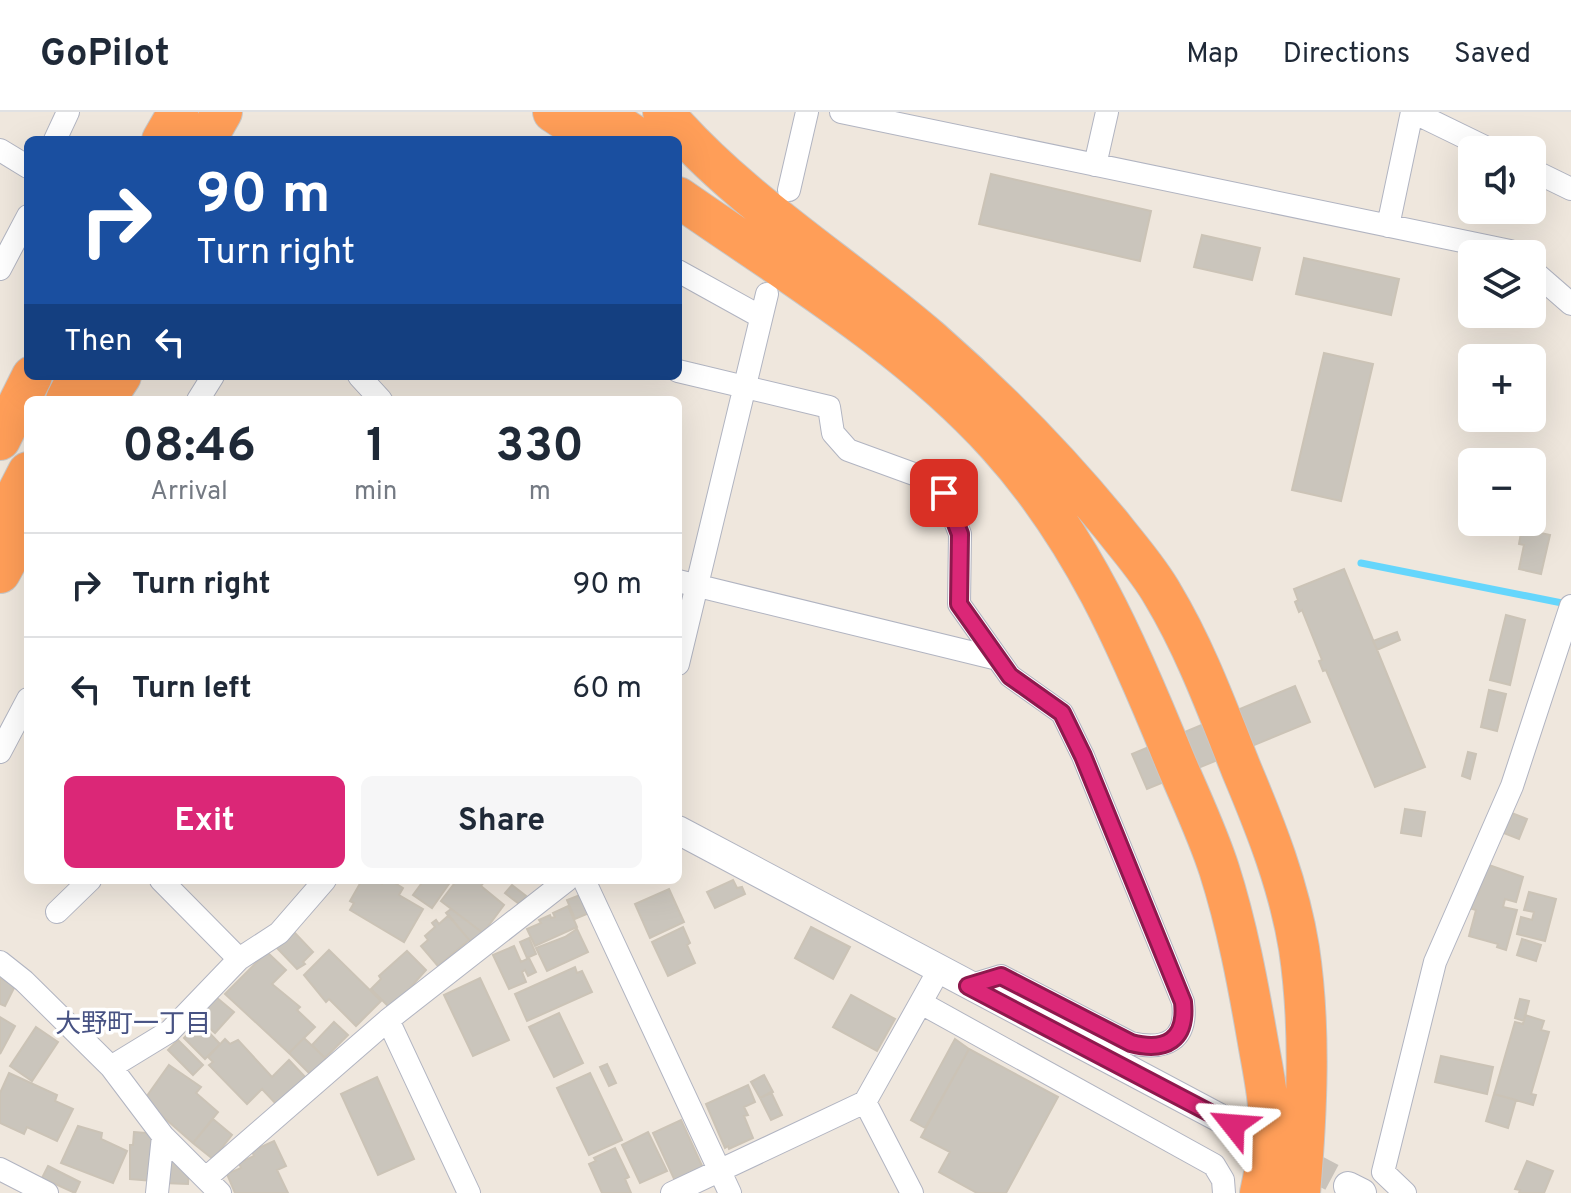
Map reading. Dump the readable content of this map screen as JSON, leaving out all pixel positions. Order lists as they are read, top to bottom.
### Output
{
  "districts": ["大野町一丁目"],
  "page": {
    "header": "GoPilot",
    "nav": ["Map", "Directions", "Saved"],
    "map_buttons": ["+", "−"],
    "turn": ["90 m", "Turn right"],
    "then": "Then",
    "eta": [
      "08:46",
      "Arrival",
      "1",
      "min",
      "330",
      "m"
    ],
    "list": [
      {
        "name": "Turn right",
        "value": "90 m"
      },
      {
        "name": "Turn left",
        "value": "60 m"
      }
    ],
    "buttons": ["Exit", "Share"]
  }
}
